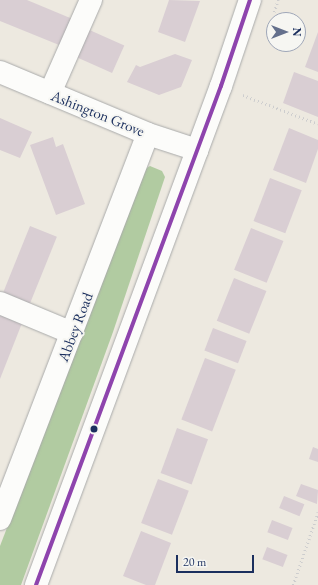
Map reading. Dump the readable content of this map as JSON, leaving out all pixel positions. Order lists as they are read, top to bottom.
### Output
{
  "streets": {
    "street": ["Ashington Grove", "Abbey Road"]
  },
  "crossings": [
    ["Ashington Grove", "Abbey Road"]
  ],
  "scale_bar": "20 m",
  "north": "right"
}
